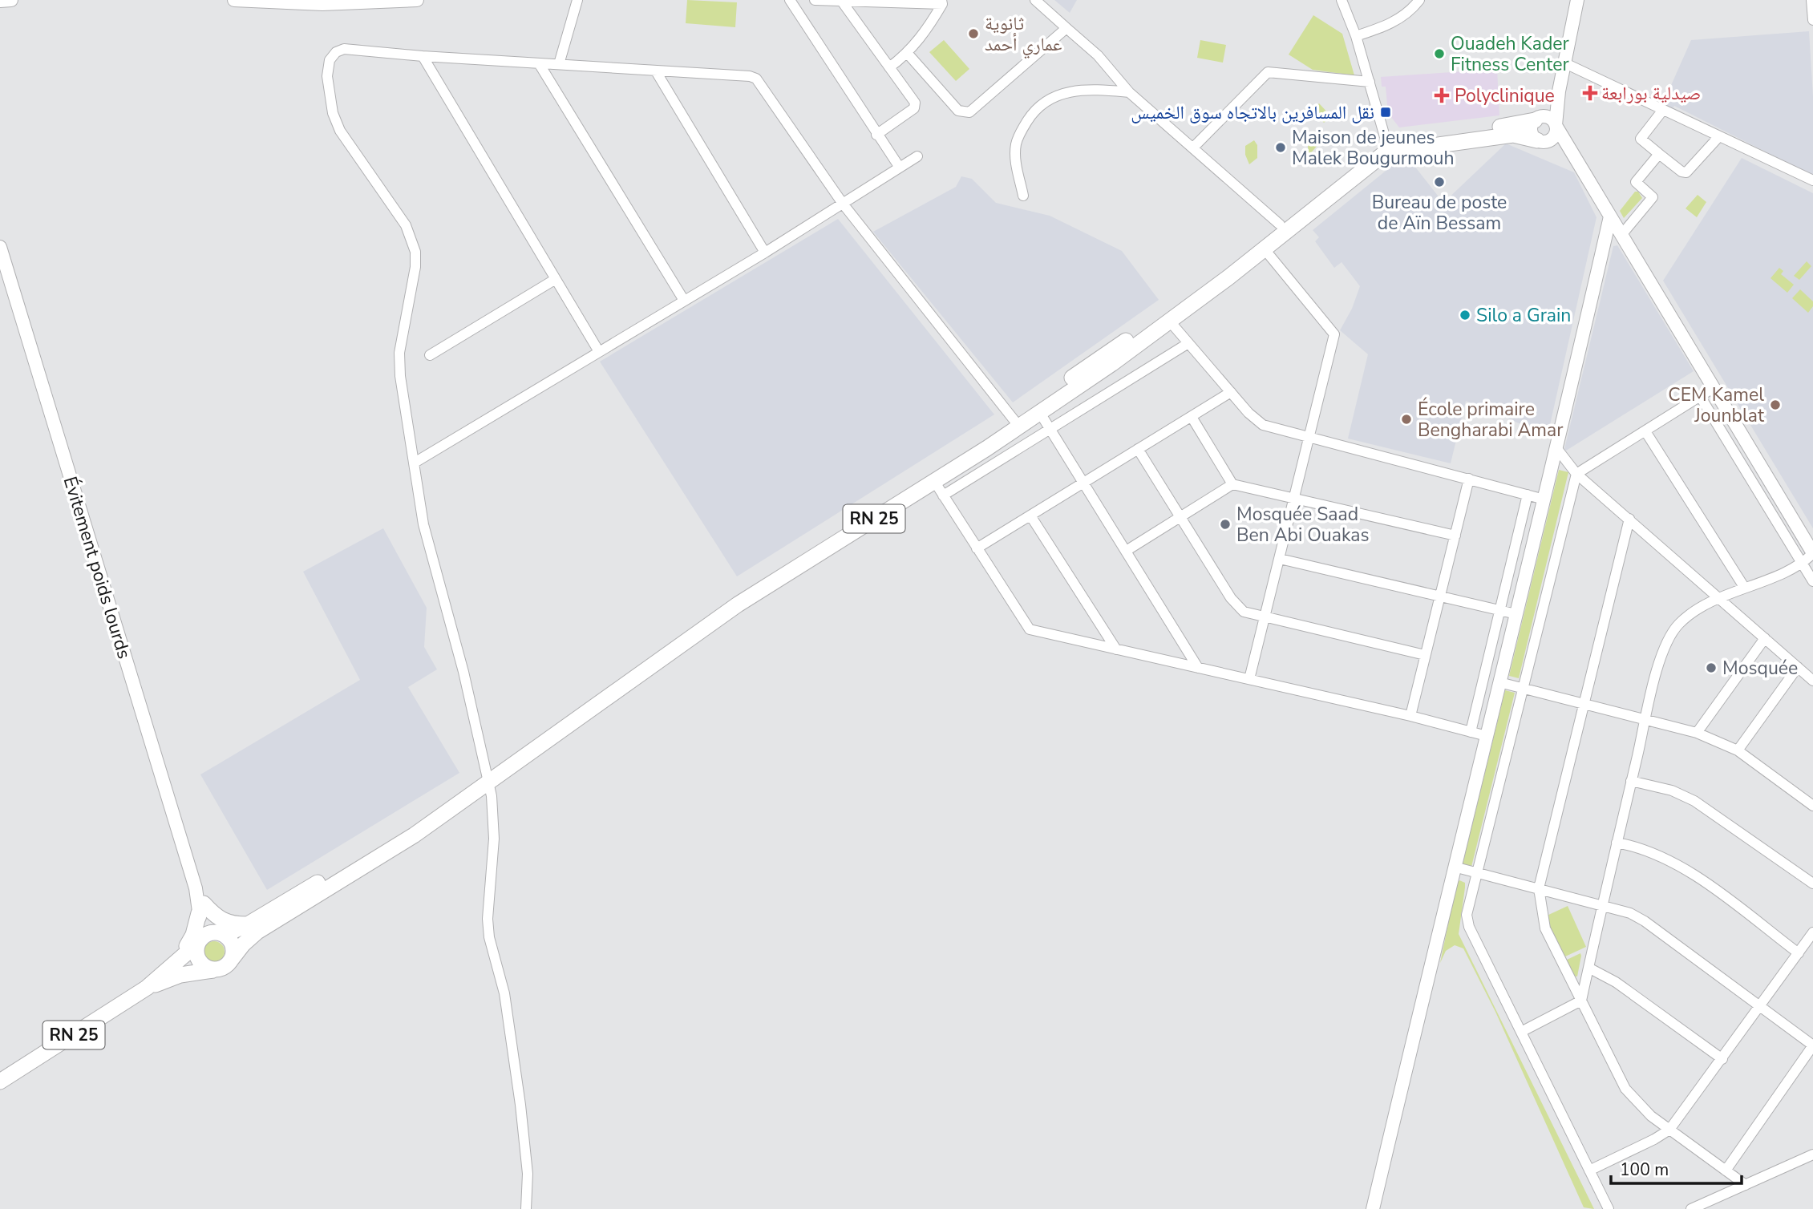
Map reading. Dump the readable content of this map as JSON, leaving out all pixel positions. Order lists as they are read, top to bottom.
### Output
{
  "streets": {
    "main road": ["RN 25", "Évitement poids lourds"]
  },
  "crossings": [
    ["RN 25", "Évitement poids lourds"]
  ],
  "places": {
    "other": [
      "ثانوية عماري أحمد",
      "Ouadeh Kader Fitness Center",
      "Maison de jeunes Malek Bougurmouh",
      "Bureau de poste de Aïn Bessam",
      "Silo a Grain",
      "CEM Kamel Jounblat",
      "École primaire Bengharabi Amar",
      "Mosquée Saad Ben Abi Ouakas",
      "Mosquée"
    ],
    "health": ["صيدلية بورابعة", "Polyclinique"],
    "transit": ["نقل المسافرين بالاتجاه سوق الخميس"]
  },
  "scale_bar": "100 m"
}
